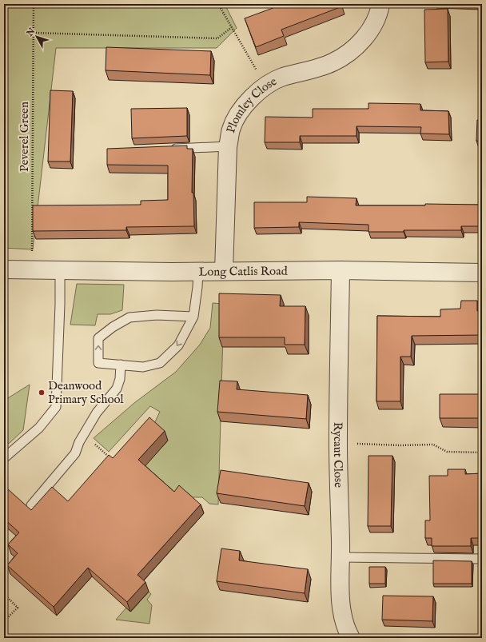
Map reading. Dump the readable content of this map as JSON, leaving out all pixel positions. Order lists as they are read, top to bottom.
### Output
{
  "streets": {
    "street": ["Plomley Close", "Long Catlis Road", "Rycaut Close"],
    "path": ["Peverel Green"]
  },
  "crossings": [
    ["Plomley Close", "Long Catlis Road"],
    ["Peverel Green", "Long Catlis Road"],
    ["Long Catlis Road", "Rycaut Close"]
  ],
  "places": ["Deanwood Primary School"],
  "north": "top left"
}
